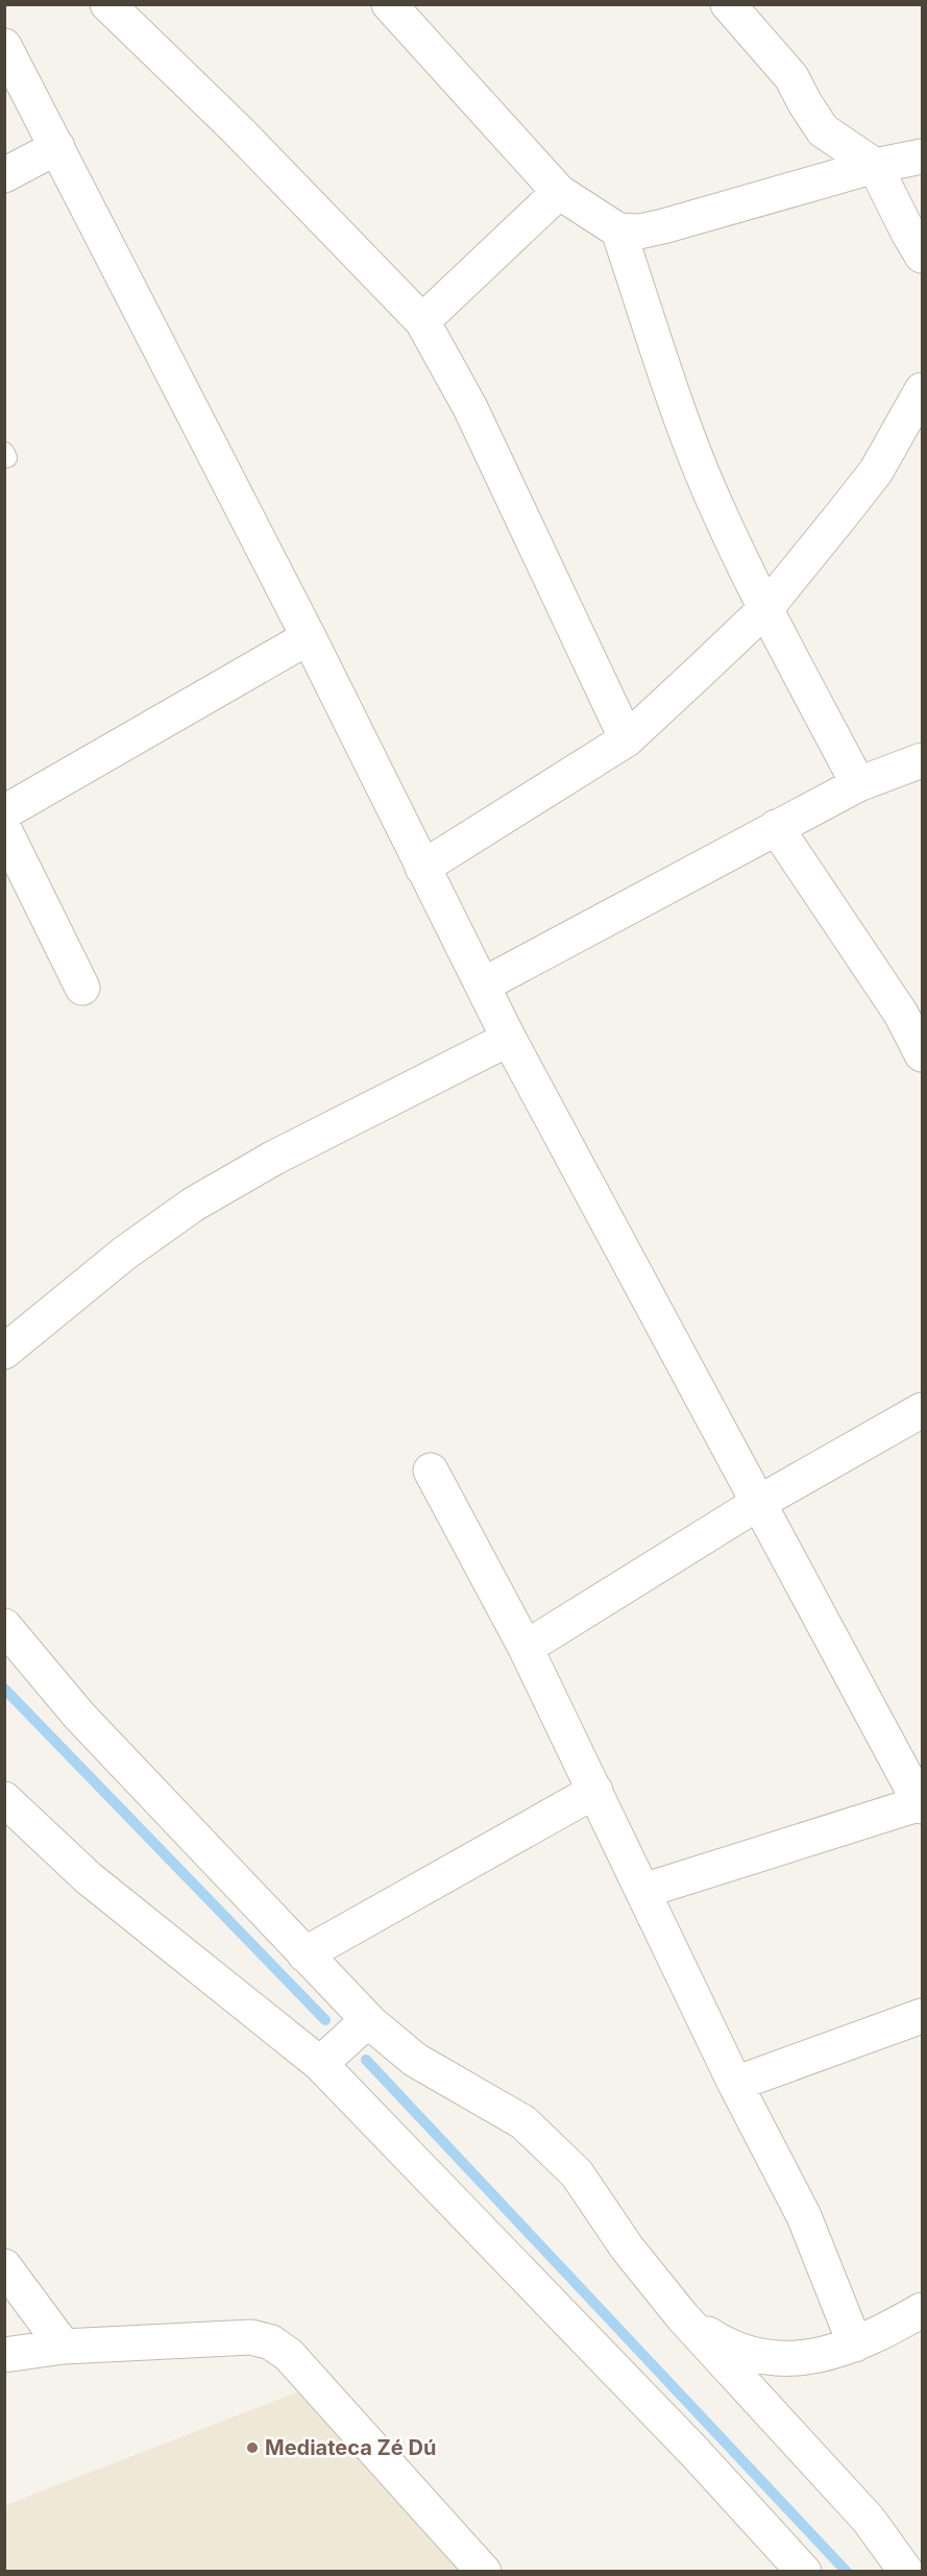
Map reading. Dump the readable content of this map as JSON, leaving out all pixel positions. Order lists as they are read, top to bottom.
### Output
{
  "places": ["Mediateca Zé Dú"]
}
